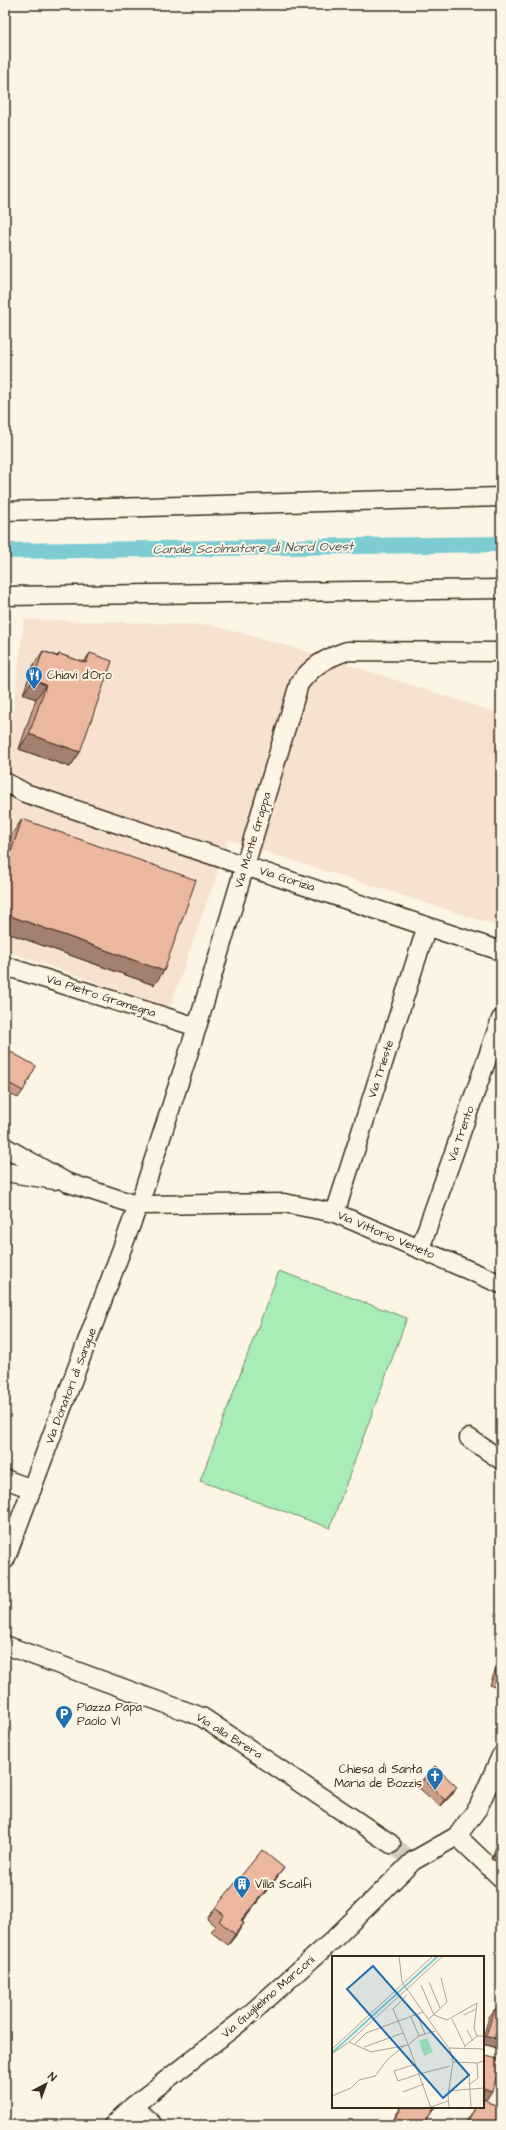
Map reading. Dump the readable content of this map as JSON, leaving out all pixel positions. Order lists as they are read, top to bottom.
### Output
{
  "streets": {
    "street": [
      "Via Monte Grappa",
      "Via Gorizia",
      "Via Pietro Gramegna",
      "Via Trieste",
      "Via Trento",
      "Via Vittorio Veneto",
      "Via Donatori di Sangue",
      "Via alla Brera",
      "Via Guglielmo Marconi"
    ]
  },
  "crossings": [
    ["Via Monte Grappa", "Via Gorizia"],
    ["Via Monte Grappa", "Via Pietro Gramegna"],
    ["Via Monte Grappa", "Via Vittorio Veneto"],
    ["Via Monte Grappa", "Via Donatori di Sangue"],
    ["Via Gorizia", "Via Trieste"],
    ["Via Trieste", "Via Vittorio Veneto"],
    ["Via Trento", "Via Vittorio Veneto"],
    ["Via Vittorio Veneto", "Via Donatori di Sangue"]
  ],
  "water": ["Canale Scolmatore di Nord Ovest"],
  "places": {
    "restaurant": ["Chiavi d'Oro"],
    "parking": ["Piazza Papa Paolo VI"],
    "church": ["Chiesa di Santa Maria de Bozzis"],
    "building": ["Villa Scalfi"]
  },
  "north": "top right"
}
